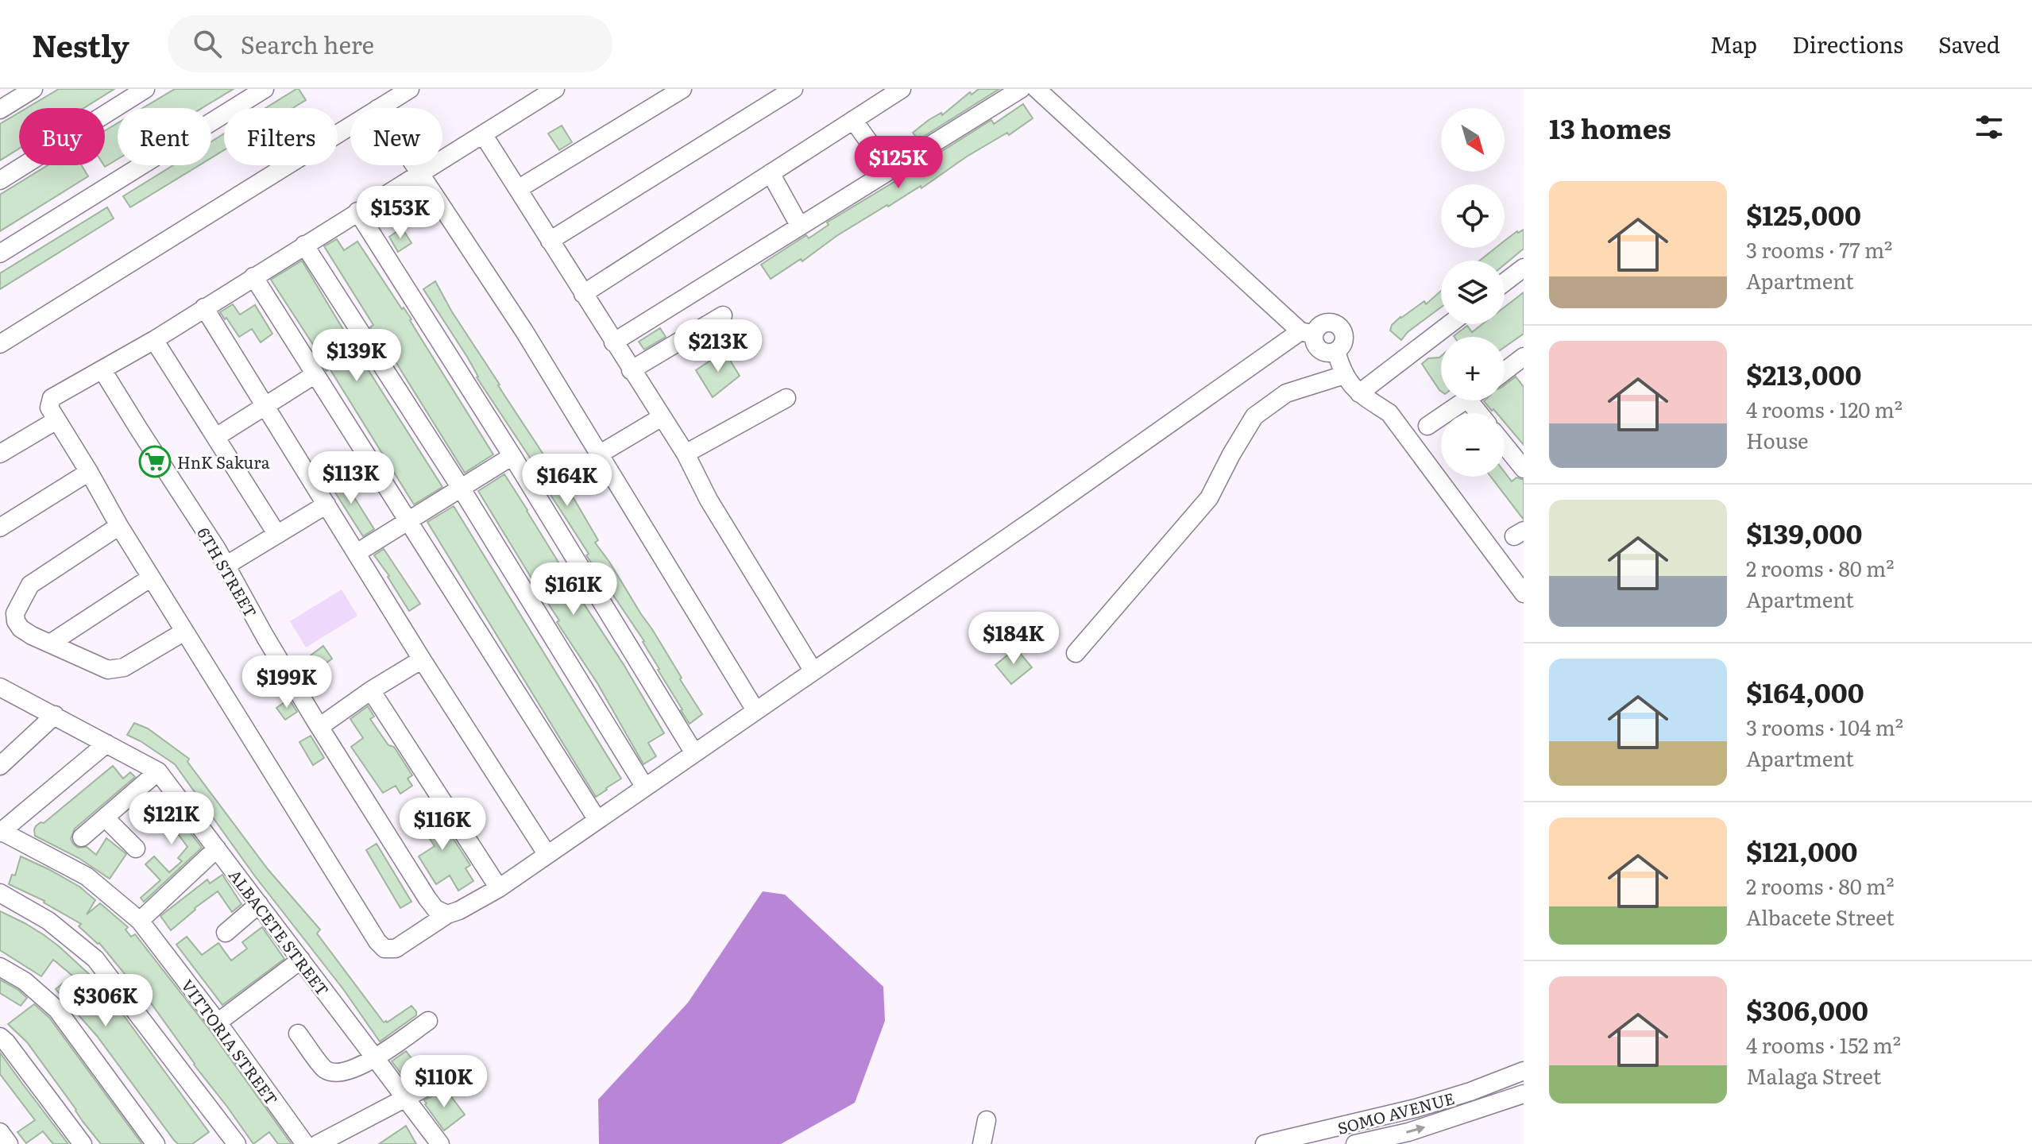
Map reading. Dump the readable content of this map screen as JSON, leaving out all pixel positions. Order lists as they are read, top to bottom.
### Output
{
  "streets": {
    "street": [
      "6TH STREET",
      "ALBACETE STREET",
      "VITTORIA STREET",
      "SOMO AVENUE"
    ]
  },
  "places": {
    "supermarket": ["HnK Sakura"]
  },
  "north": "bottom right",
  "page": {
    "header": "Nestly",
    "search": "Search here",
    "nav": ["Map", "Directions", "Saved"],
    "heading": "13 homes",
    "map_buttons": ["+", "−"],
    "chip": [
      "Buy",
      "Rent",
      "Filters",
      "New"
    ],
    "price": [
      "$125K",
      "$153K",
      "$213K",
      "$139K",
      "$113K",
      "$164K",
      "$161K",
      "$184K",
      "$199K",
      "$121K",
      "$116K",
      "$306K",
      "$110K"
    ],
    "list": [
      {
        "name": "$125,000",
        "note": "3 rooms · 77 m² · Apartment"
      },
      {
        "name": "$213,000",
        "note": "4 rooms · 120 m² · House"
      },
      {
        "name": "$139,000",
        "note": "2 rooms · 80 m² · Apartment"
      },
      {
        "name": "$164,000",
        "note": "3 rooms · 104 m² · Apartment"
      },
      {
        "name": "$121,000",
        "note": "2 rooms · 80 m² · Albacete Street"
      },
      {
        "name": "$306,000",
        "note": "4 rooms · 152 m² · Malaga Street"
      }
    ]
  }
}
